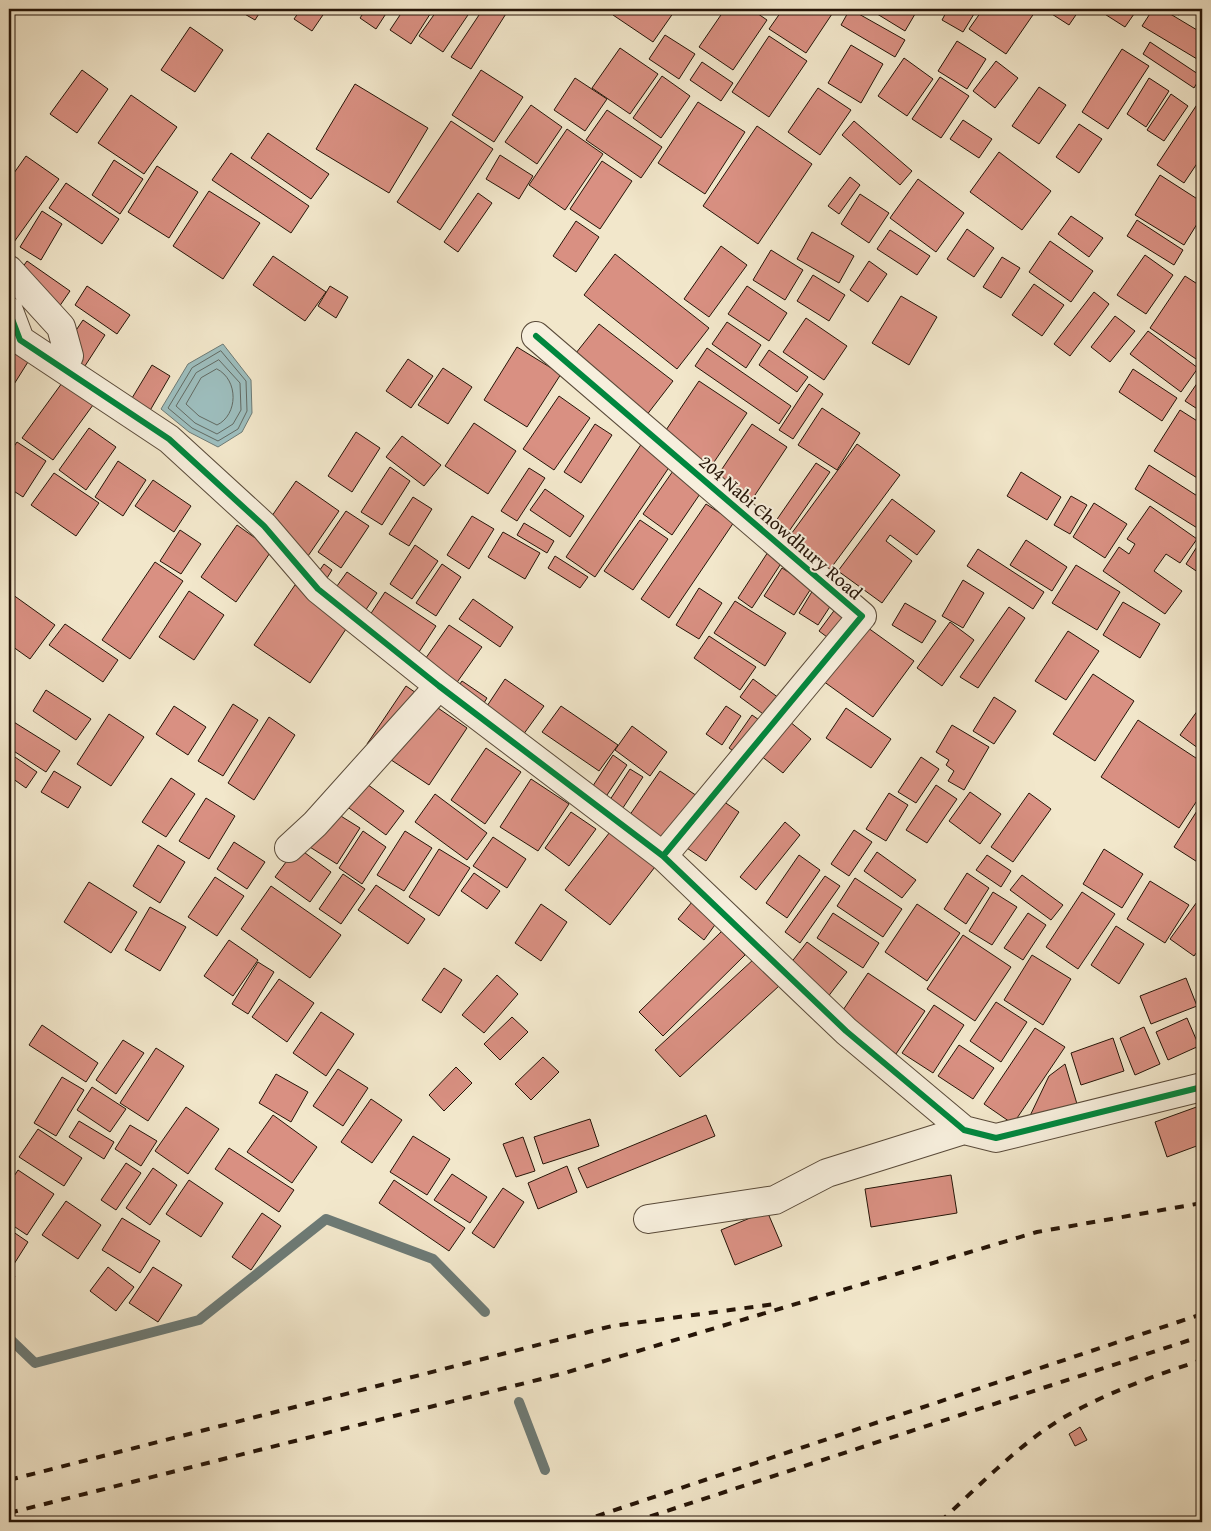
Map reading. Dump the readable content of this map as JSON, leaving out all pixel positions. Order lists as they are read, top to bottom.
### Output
{
  "streets": {
    "street": ["204 Nabi Chowdhury Road"]
  }
}
